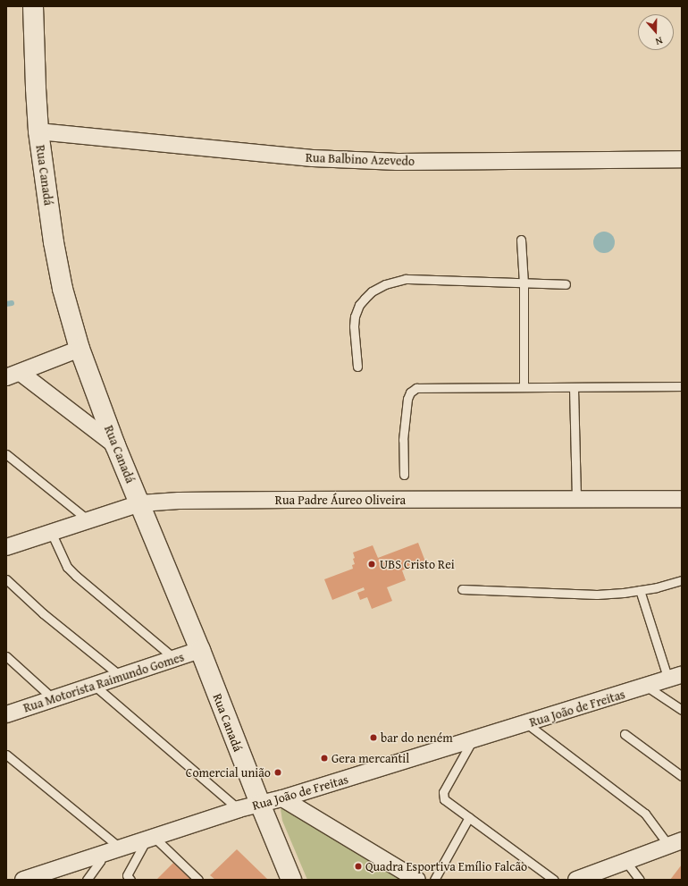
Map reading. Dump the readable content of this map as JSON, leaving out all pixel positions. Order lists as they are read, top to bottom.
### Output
{
  "streets": {
    "street": [
      "Rua Balbino Azevedo",
      "Rua Canadá",
      "Rua Padre Áureo Oliveira",
      "Rua Motorista Raimundo Gomes",
      "Rua João de Freitas"
    ]
  },
  "crossings": [
    ["Rua Balbino Azevedo", "Rua Canadá"],
    ["Rua Canadá", "Rua Padre Áureo Oliveira"],
    ["Rua Canadá", "Rua Motorista Raimundo Gomes"],
    ["Rua Canadá", "Rua João de Freitas"]
  ],
  "places": [
    "UBS Cristo Rei",
    "bar do neném",
    "Gera mercantil",
    "Comercial união",
    "Quadra Esportiva Emílio Falcão"
  ],
  "north": "bottom"
}
